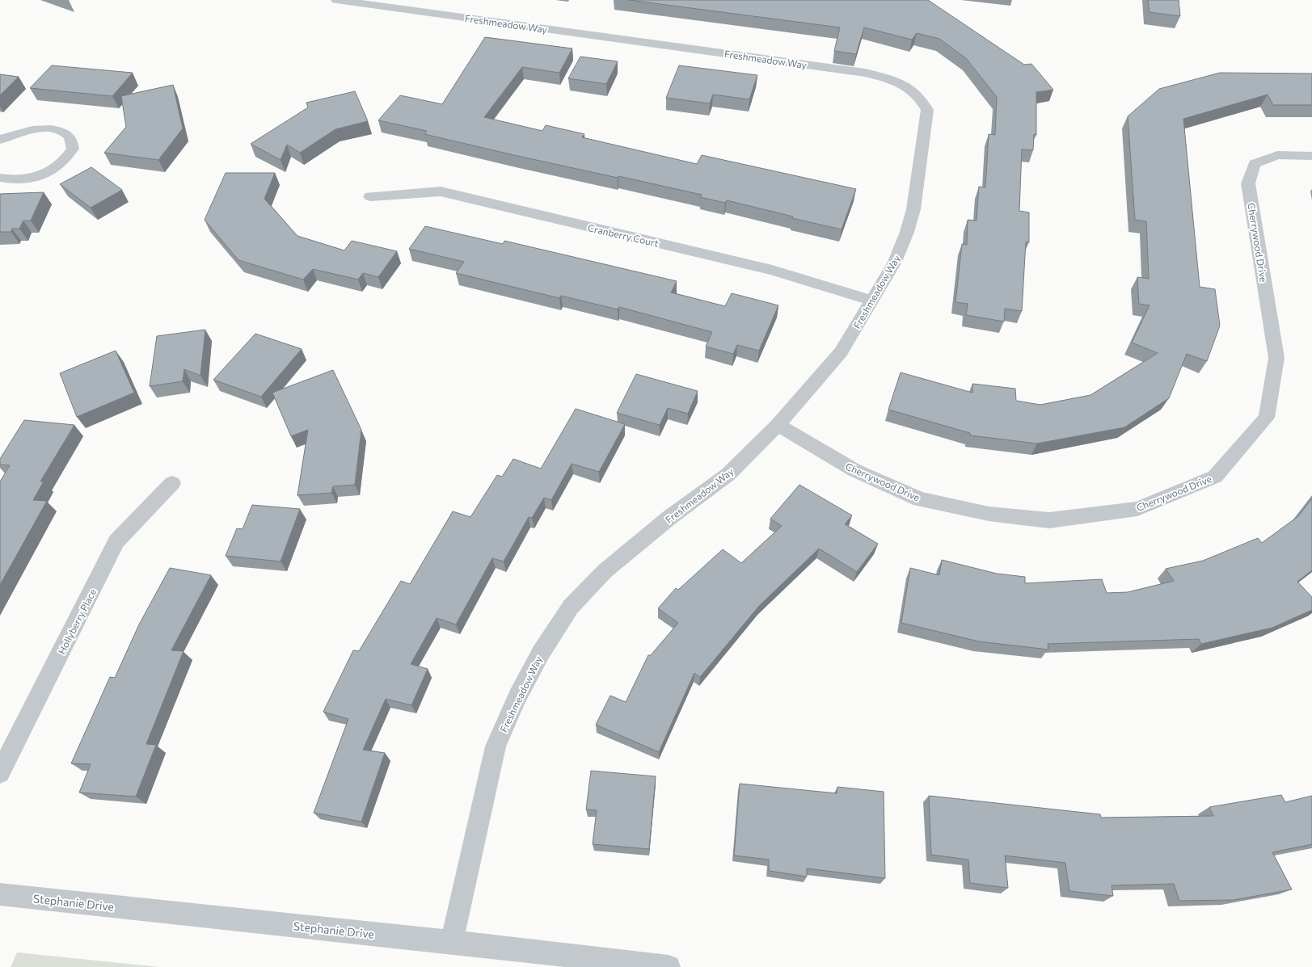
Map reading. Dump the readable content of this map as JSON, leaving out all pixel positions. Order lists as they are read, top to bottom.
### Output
{
  "streets": {
    "street": [
      "Freshmeadow Way",
      "Cranberry Court",
      "Cherrywood Drive",
      "Hollyberry Place",
      "Stephanie Drive"
    ]
  },
  "crossings": [
    ["Freshmeadow Way", "Cranberry Court"],
    ["Freshmeadow Way", "Cherrywood Drive"],
    ["Freshmeadow Way", "Stephanie Drive"]
  ]
}
